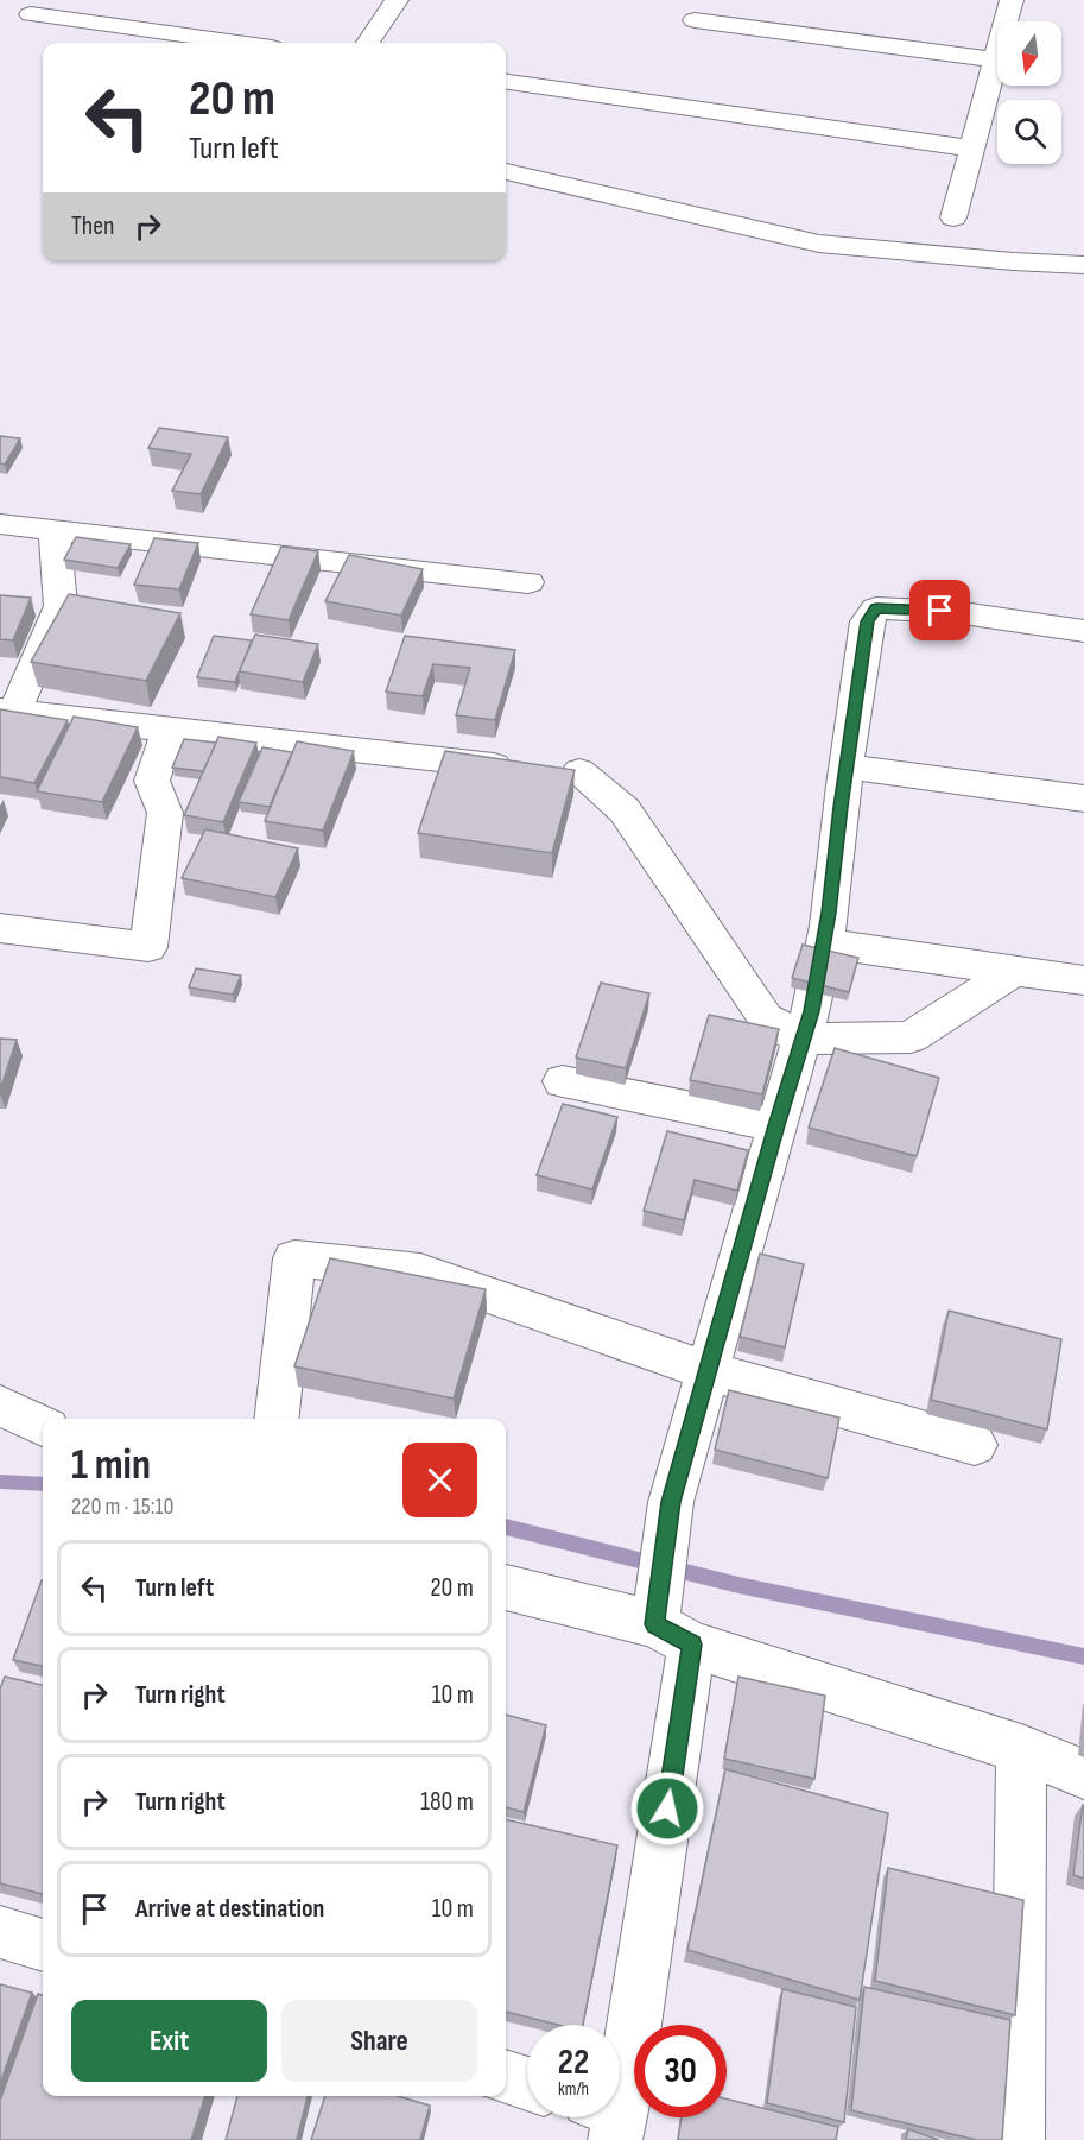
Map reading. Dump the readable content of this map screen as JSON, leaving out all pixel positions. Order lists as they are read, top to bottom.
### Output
{
  "north": "bottom",
  "page": {
    "turn": ["20 m", "Turn left"],
    "then": "Then",
    "heading": ["1 min", "220 m · 15:10"],
    "list": [
      {
        "name": "Turn left",
        "value": "20 m"
      },
      {
        "name": "Turn right",
        "value": "10 m"
      },
      {
        "name": "Turn right",
        "value": "180 m"
      },
      {
        "name": "Arrive at destination",
        "value": "10 m"
      }
    ],
    "buttons": ["Exit", "Share"],
    "speed": "22 km/h",
    "limit": "30"
  }
}
